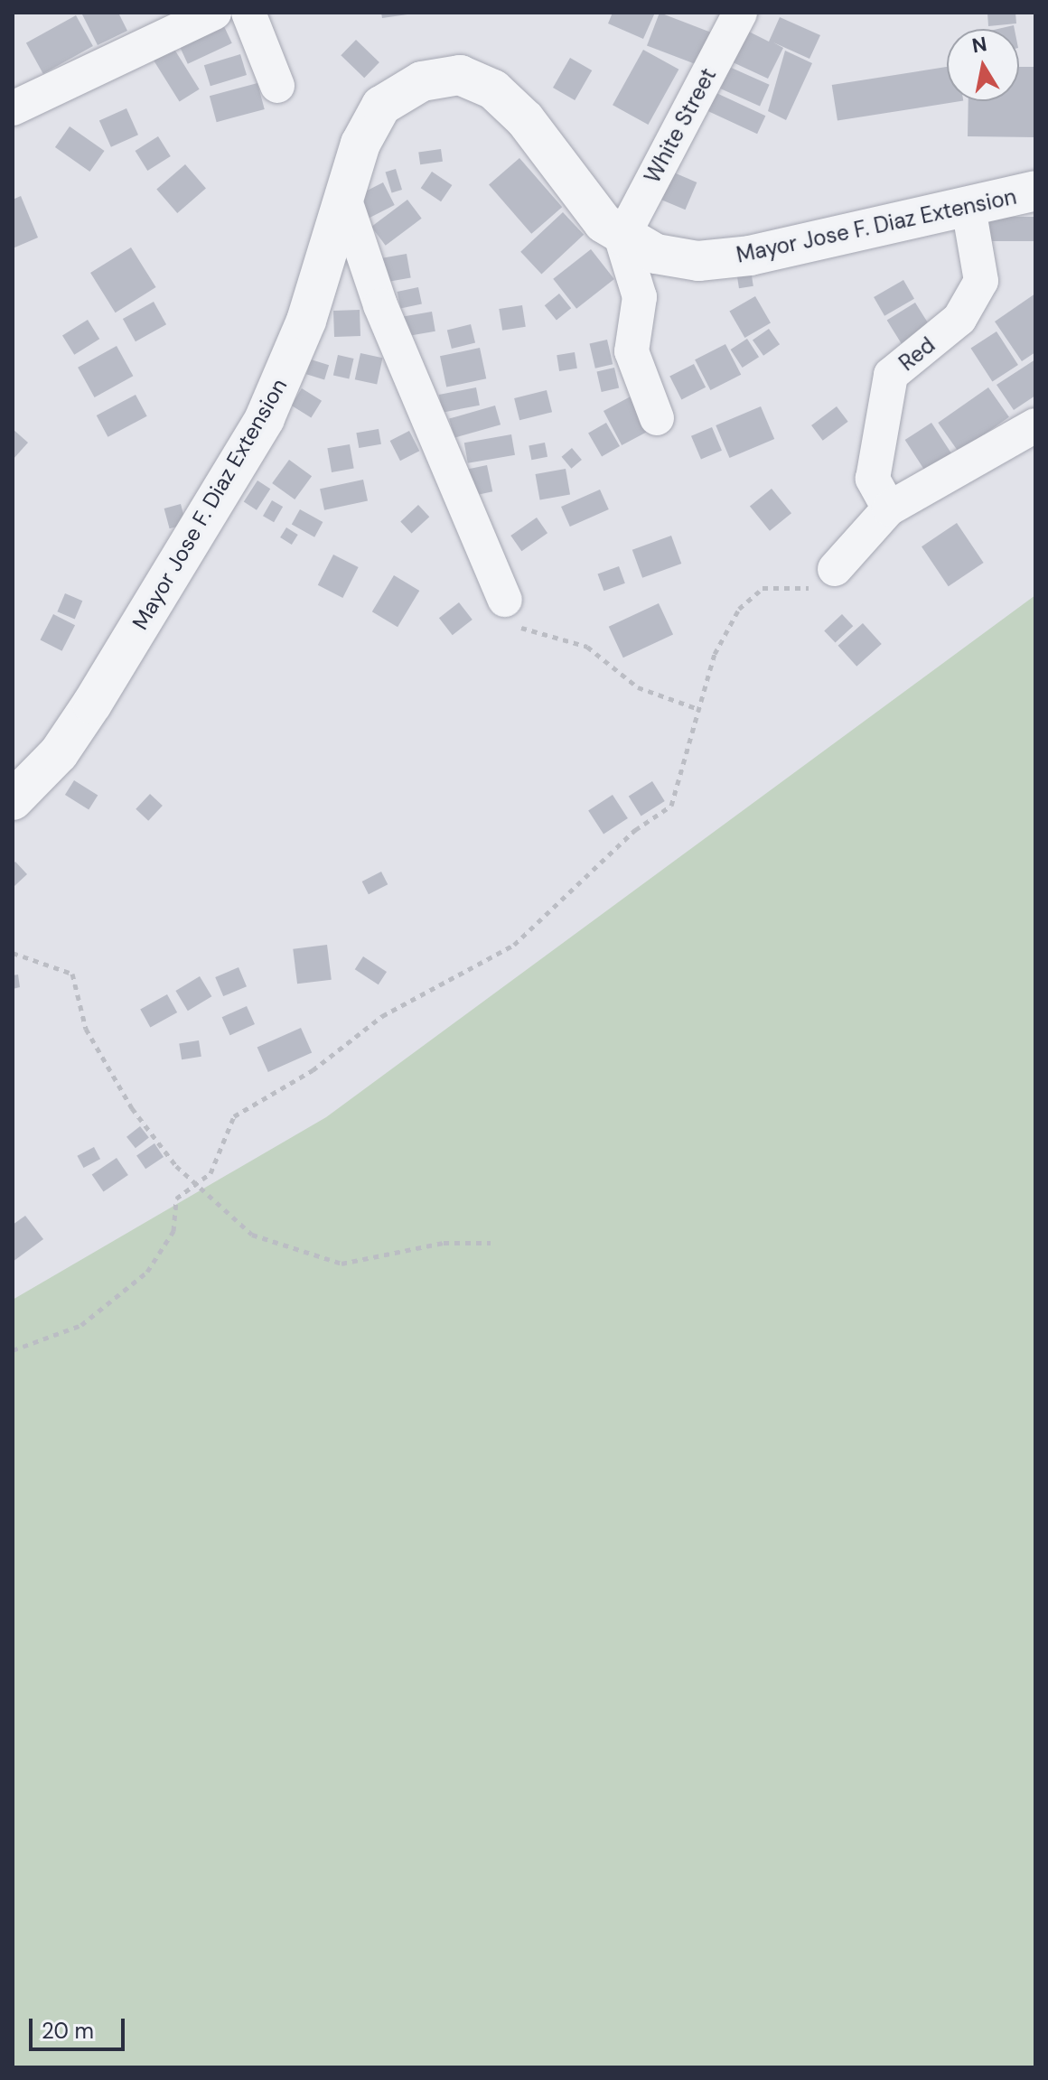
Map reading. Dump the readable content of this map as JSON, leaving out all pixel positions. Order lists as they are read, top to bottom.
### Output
{
  "streets": {
    "street": ["White Street", "Mayor Jose F. Diaz Extension", "Red"]
  },
  "crossings": [
    ["White Street", "Mayor Jose F. Diaz Extension"],
    ["Mayor Jose F. Diaz Extension", "Red"]
  ],
  "scale_bar": "20 m",
  "north": "top"
}
